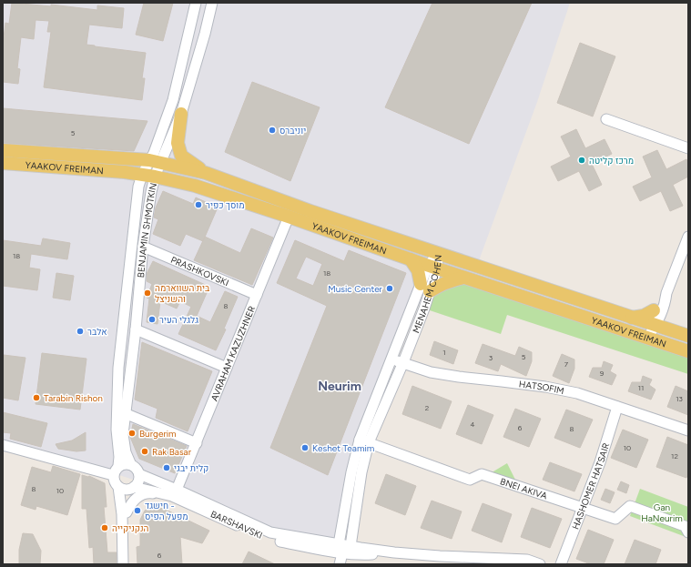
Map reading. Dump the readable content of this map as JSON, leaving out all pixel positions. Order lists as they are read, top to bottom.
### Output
{
  "streets": {
    "main road": ["YAAKOV FREIMAN"],
    "street": [
      "BENJAMIN SHMOTKIN",
      "PRASHKOVSKI",
      "MENAHEM COHEN",
      "AVRAHAM KAZUZHNER",
      "HATSOFIM",
      "HASHOMER HATSAIR",
      "BNEI AKIVA",
      "BARSHAVSKI"
    ]
  },
  "crossings": [
    ["YAAKOV FREIMAN", "BENJAMIN SHMOTKIN"],
    ["YAAKOV FREIMAN", "MENAHEM COHEN"],
    ["YAAKOV FREIMAN", "AVRAHAM KAZUZHNER"],
    ["BENJAMIN SHMOTKIN", "PRASHKOVSKI"],
    ["BENJAMIN SHMOTKIN", "BARSHAVSKI"],
    ["PRASHKOVSKI", "AVRAHAM KAZUZHNER"],
    ["MENAHEM COHEN", "HATSOFIM"],
    ["MENAHEM COHEN", "BNEI AKIVA"],
    ["MENAHEM COHEN", "BARSHAVSKI"],
    ["AVRAHAM KAZUZHNER", "BARSHAVSKI"],
    ["HATSOFIM", "HASHOMER HATSAIR"],
    ["HASHOMER HATSAIR", "BNEI AKIVA"]
  ],
  "districts": ["Neurim"],
  "parks": ["Gan HaNeurim"],
  "places": [
    "יוניברס",
    "מרכז קליטה",
    "מוסך כפיר",
    "Music Center",
    "בית השווארמה והשניצל",
    "גלגלי העיר",
    "אלבר",
    "Tarabin Rishon",
    "Burgerim",
    "Keshet Teamim",
    "Rak Basar",
    "קלית יבגי",
    "חישגד - מפעל הפיס",
    "הנקניקייה"
  ],
  "house_numbers": [
    "5",
    "18",
    "18",
    "8",
    "1",
    "5",
    "3",
    "7",
    "9",
    "11",
    "13",
    "2",
    "4",
    "6",
    "8",
    "10",
    "12",
    "8",
    "10",
    "6"
  ]
}
